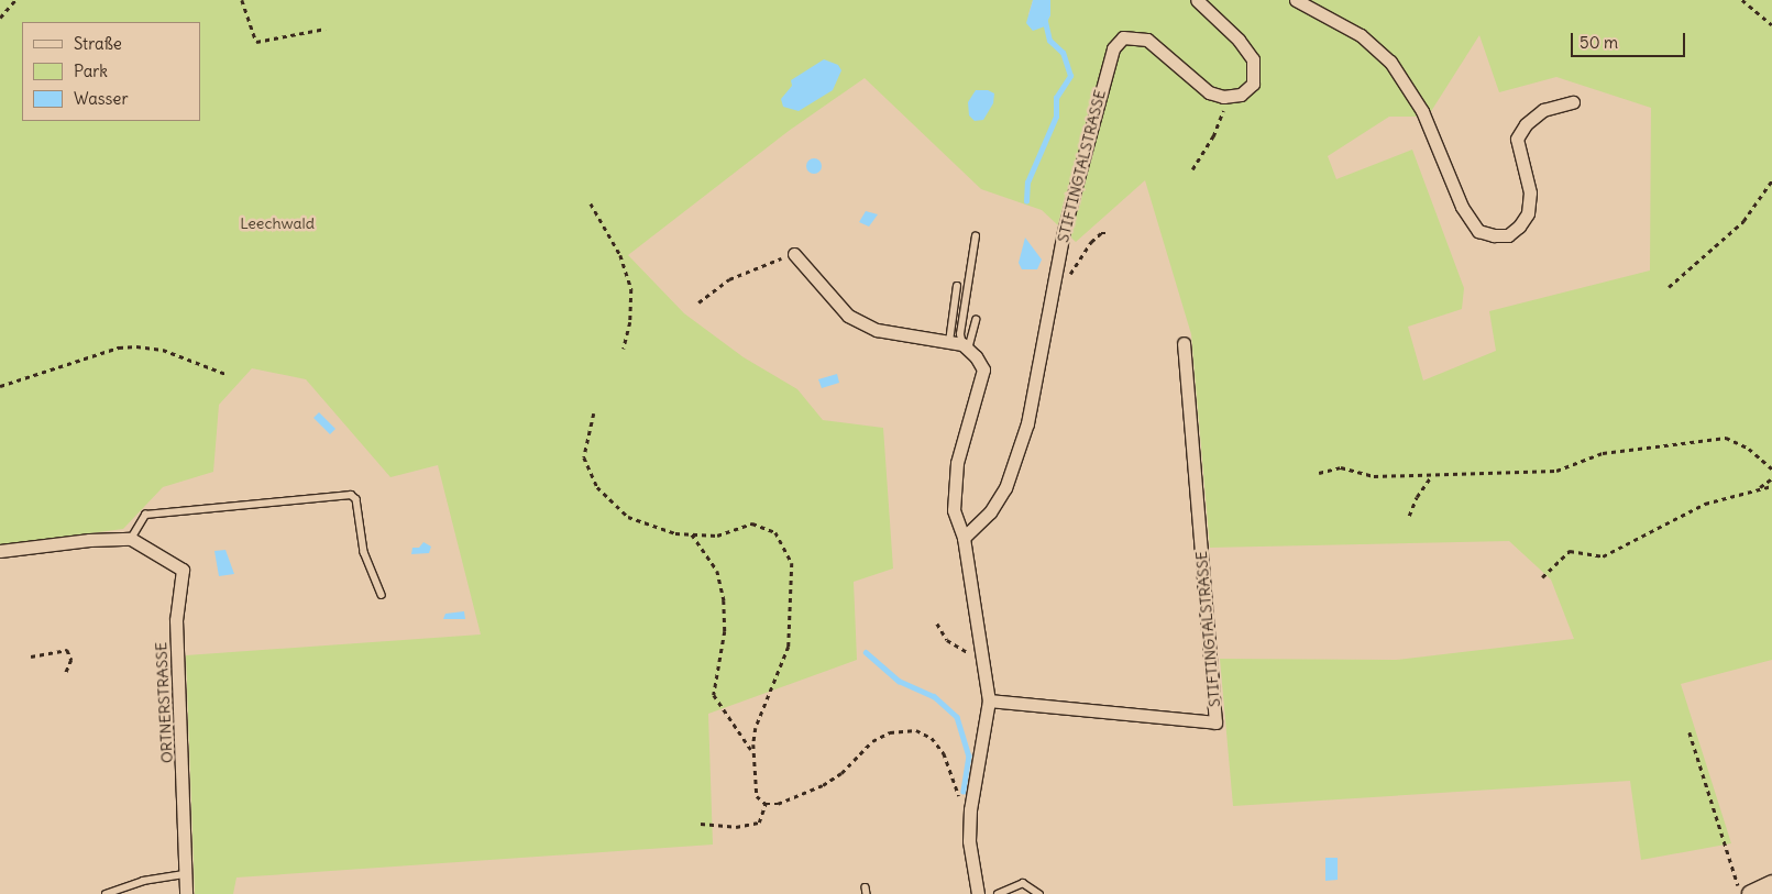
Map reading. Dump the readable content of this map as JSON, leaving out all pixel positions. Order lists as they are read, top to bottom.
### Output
{
  "streets": {
    "street": ["STIFTINGTALSTRASSE", "ORTNERSTRASSE"]
  },
  "parks": ["Leechwald"],
  "legend": ["Straße", "Park", "Wasser"],
  "scale_bar": "50 m"
}
